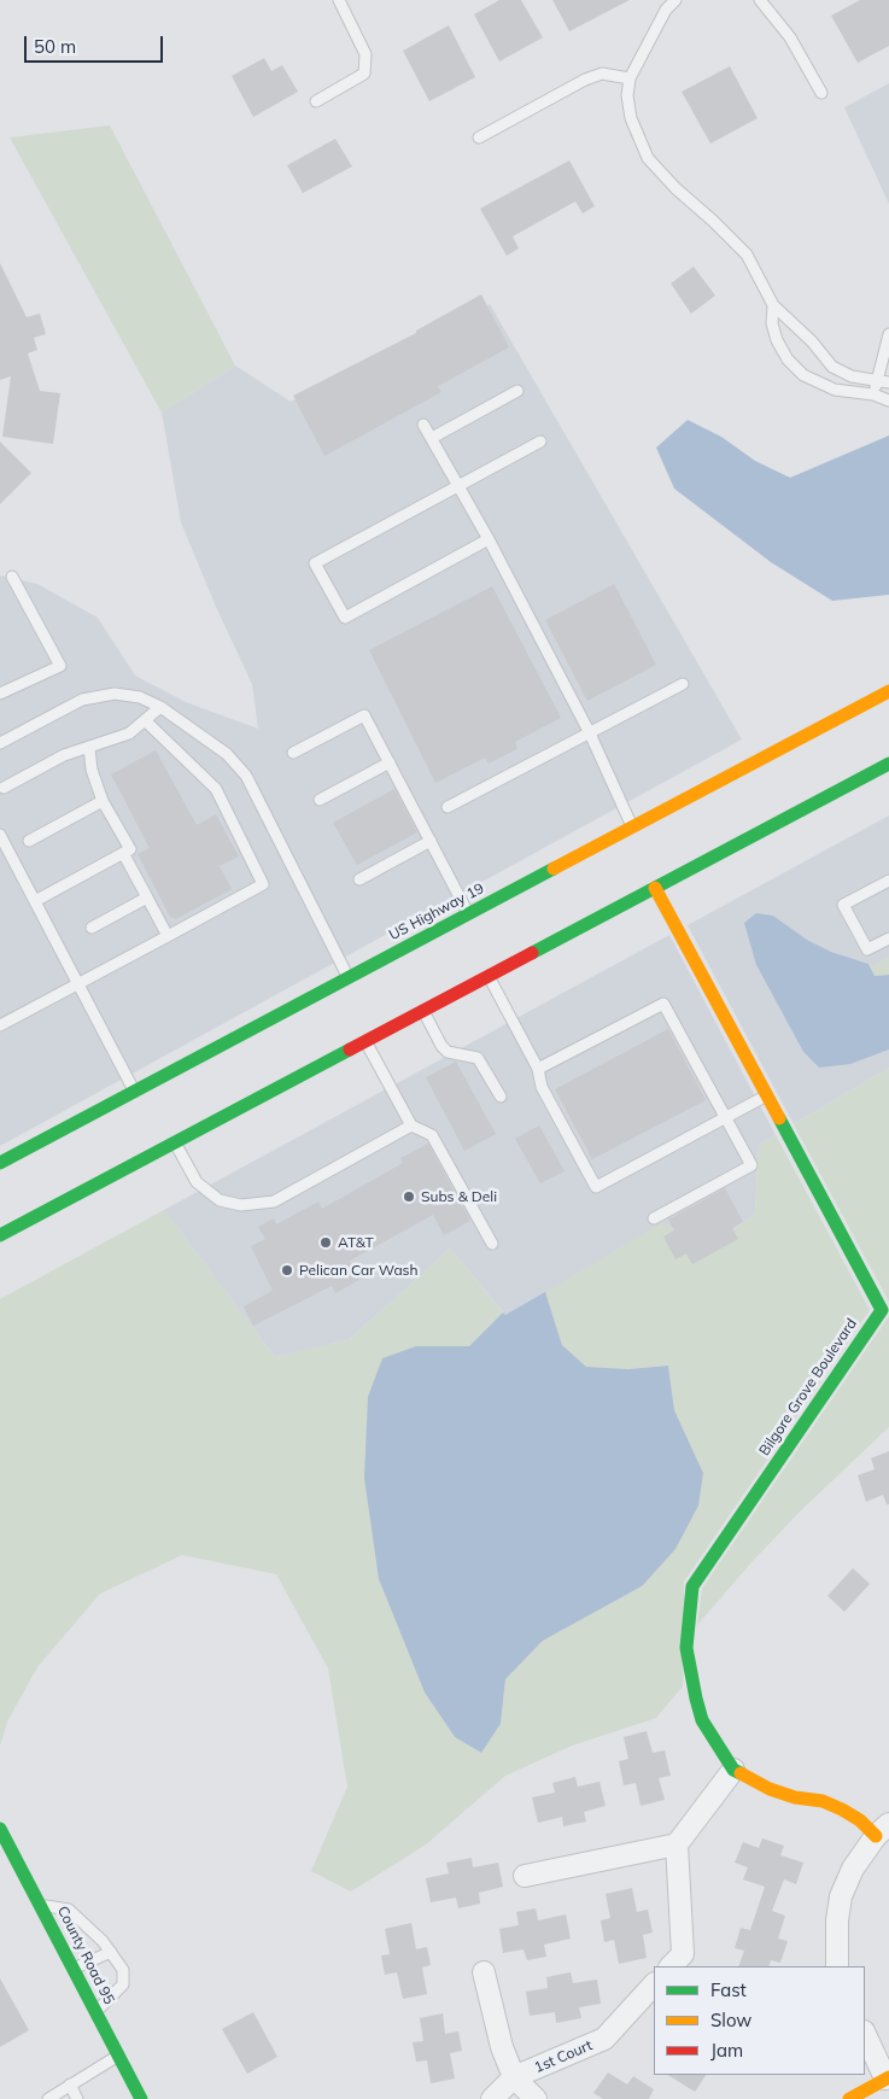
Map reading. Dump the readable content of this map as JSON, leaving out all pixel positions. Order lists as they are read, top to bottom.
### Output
{
  "streets": {
    "main road": ["US Highway 19", "Bilgore Grove Boulevard", "County Road 95"],
    "street": ["1st Court"]
  },
  "places": ["Subs & Deli", "AT&T", "Pelican Car Wash"],
  "legend": ["Fast", "Slow", "Jam"],
  "scale_bar": "50 m"
}
